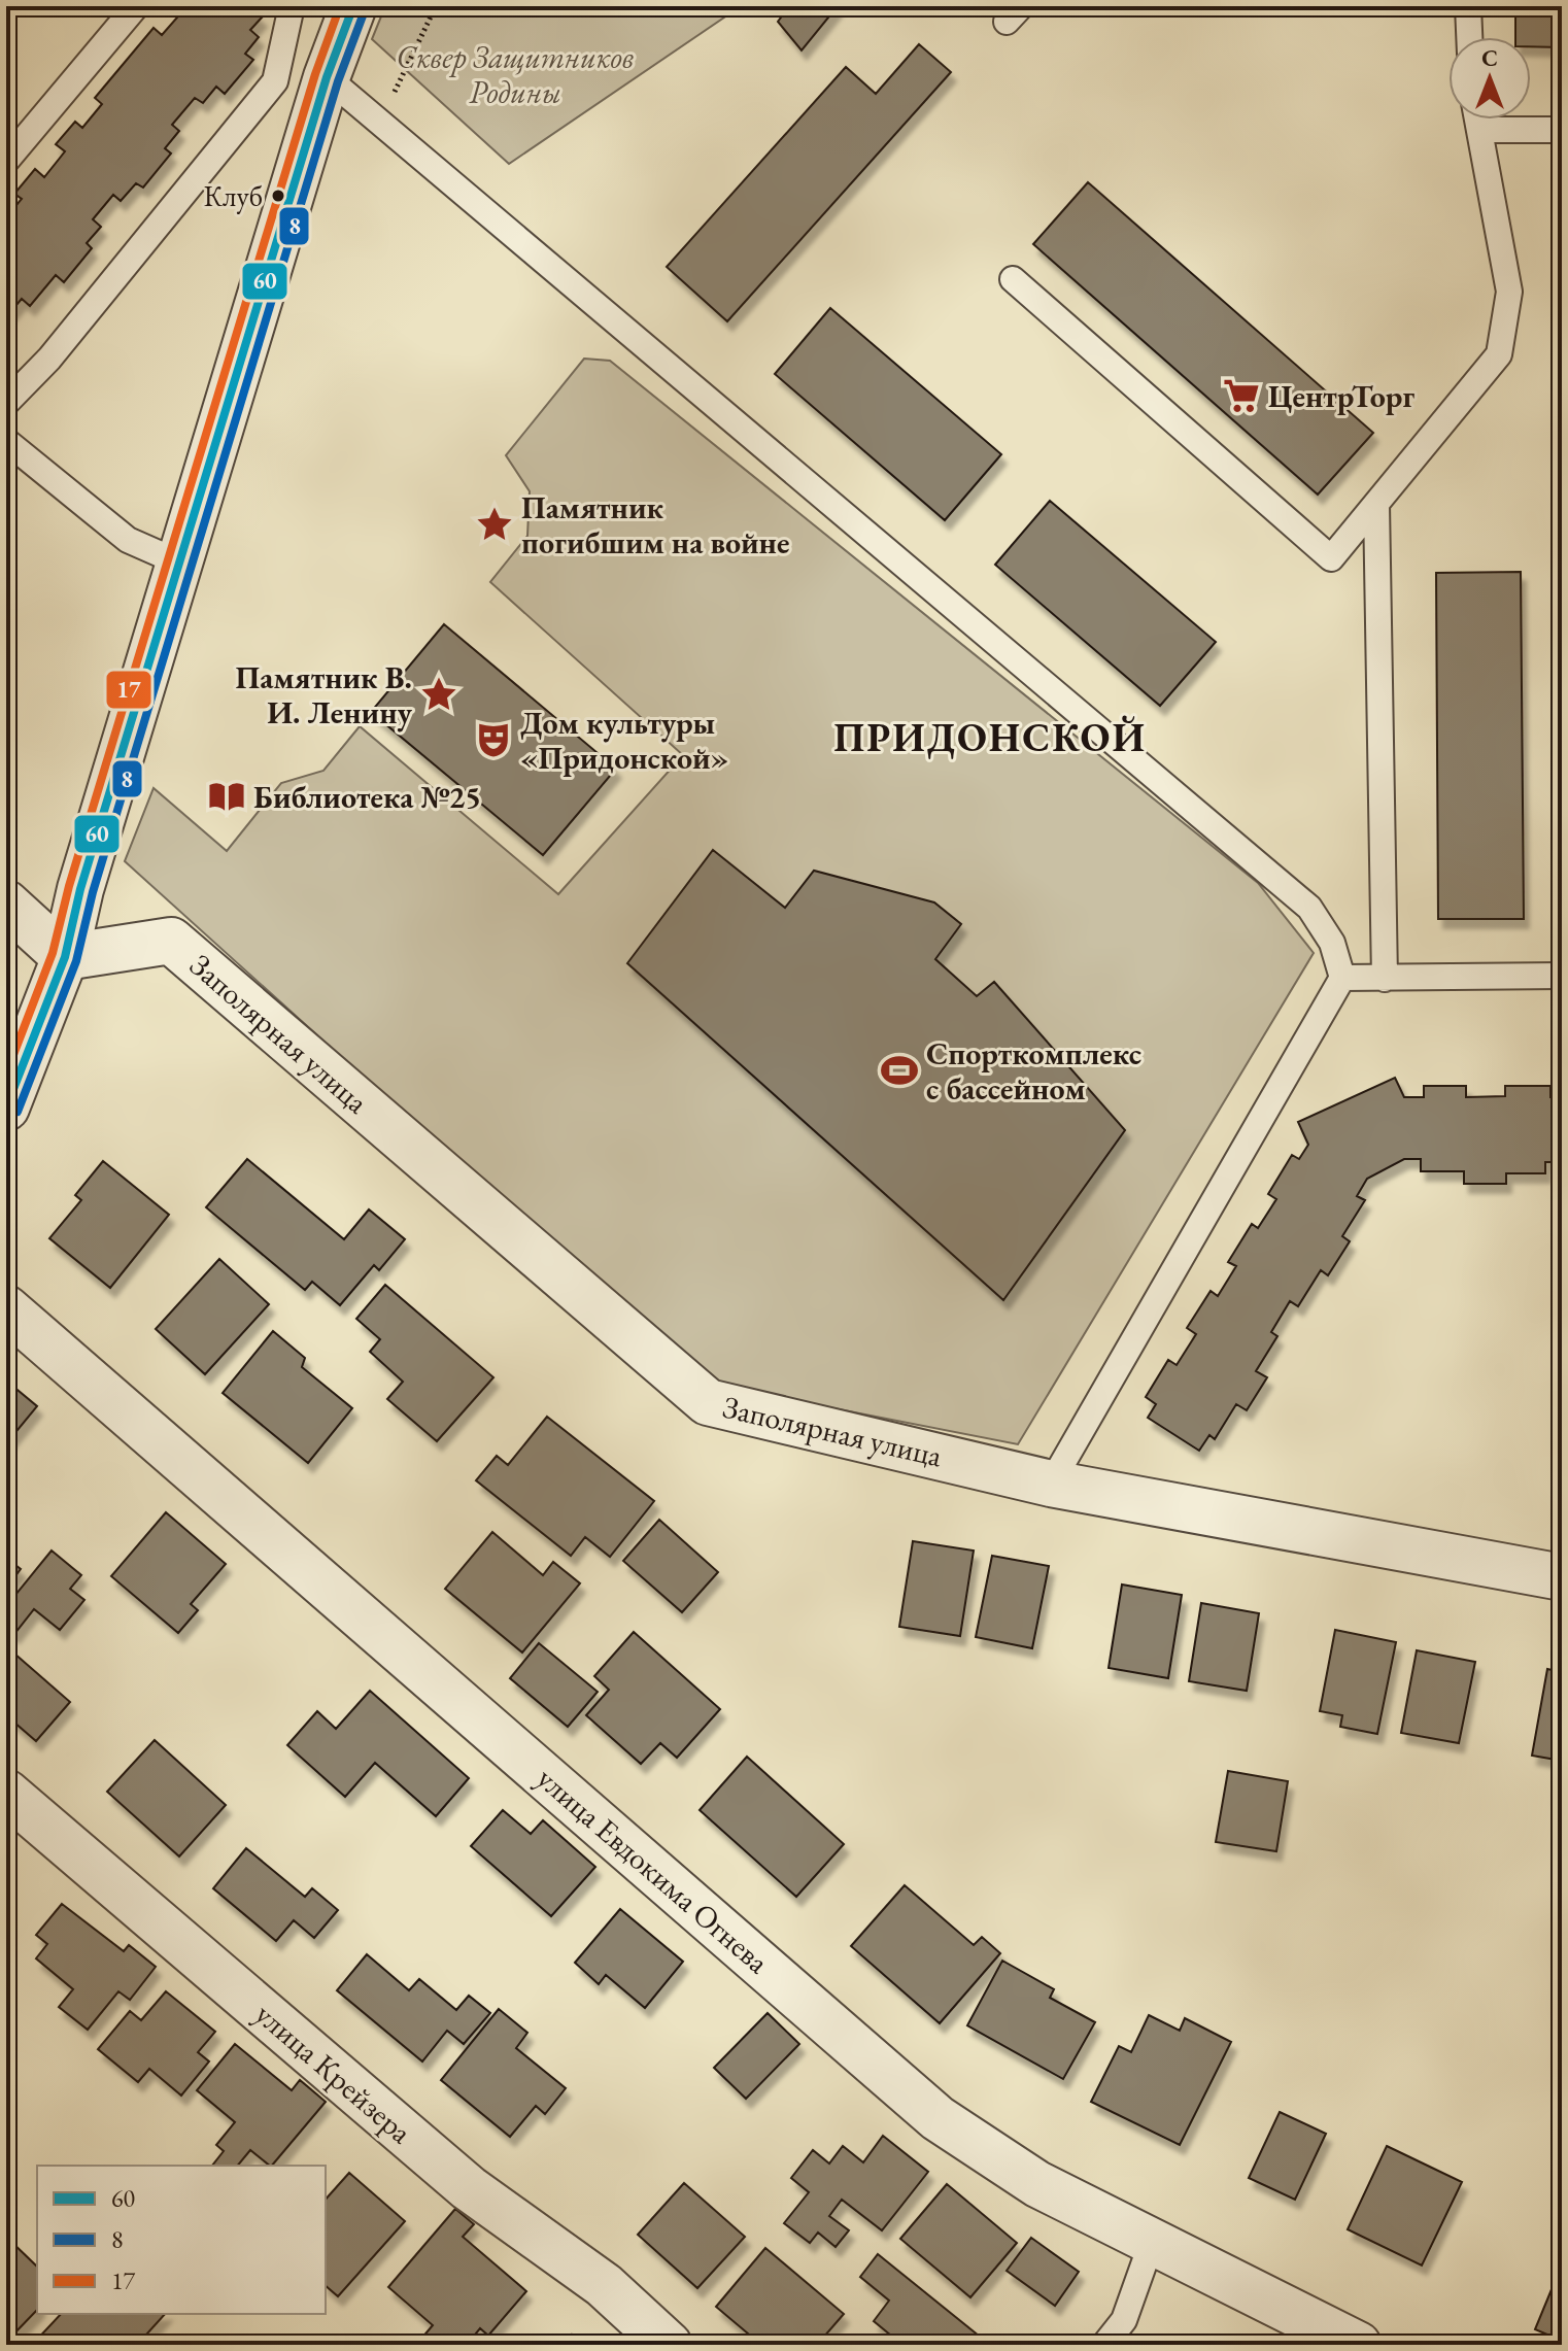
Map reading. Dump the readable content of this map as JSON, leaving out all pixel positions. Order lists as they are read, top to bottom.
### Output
{
  "streets": {
    "street": ["Заполярная улица", "улица Евдокима Огнева", "улица Крейзера"]
  },
  "districts": ["ПРИДОНСКОЙ"],
  "parks": ["Сквер Защитников Родины"],
  "places": {
    "other": ["Клуб"],
    "supermarket": ["ЦентрТорг"],
    "place": ["Памятник погибшим на войне", "Памятник В. И. Ленину"],
    "theatre": ["Дом культуры «Придонской»"],
    "library": ["Библиотека №25"],
    "sports": ["Спорткомплекс с бассейном"]
  },
  "lines": ["transit line 60", "transit line 17", "transit line 8"],
  "legend": ["60", "8", "17"],
  "north": "top"
}
